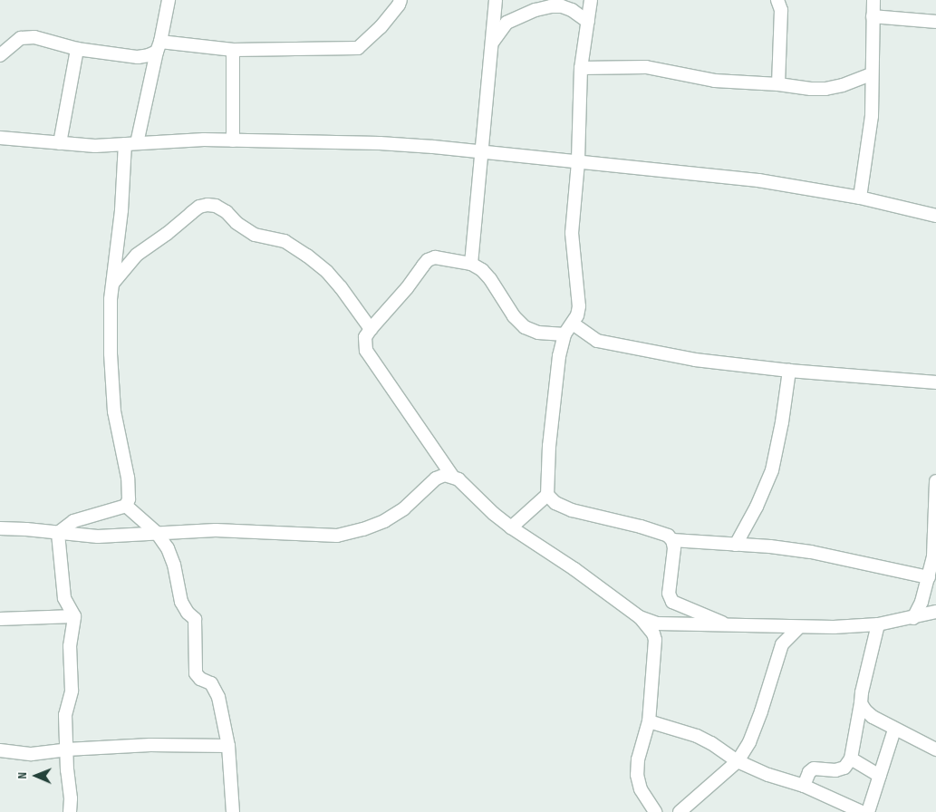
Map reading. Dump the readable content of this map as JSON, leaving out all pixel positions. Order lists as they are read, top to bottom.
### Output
{
  "north": "left"
}
